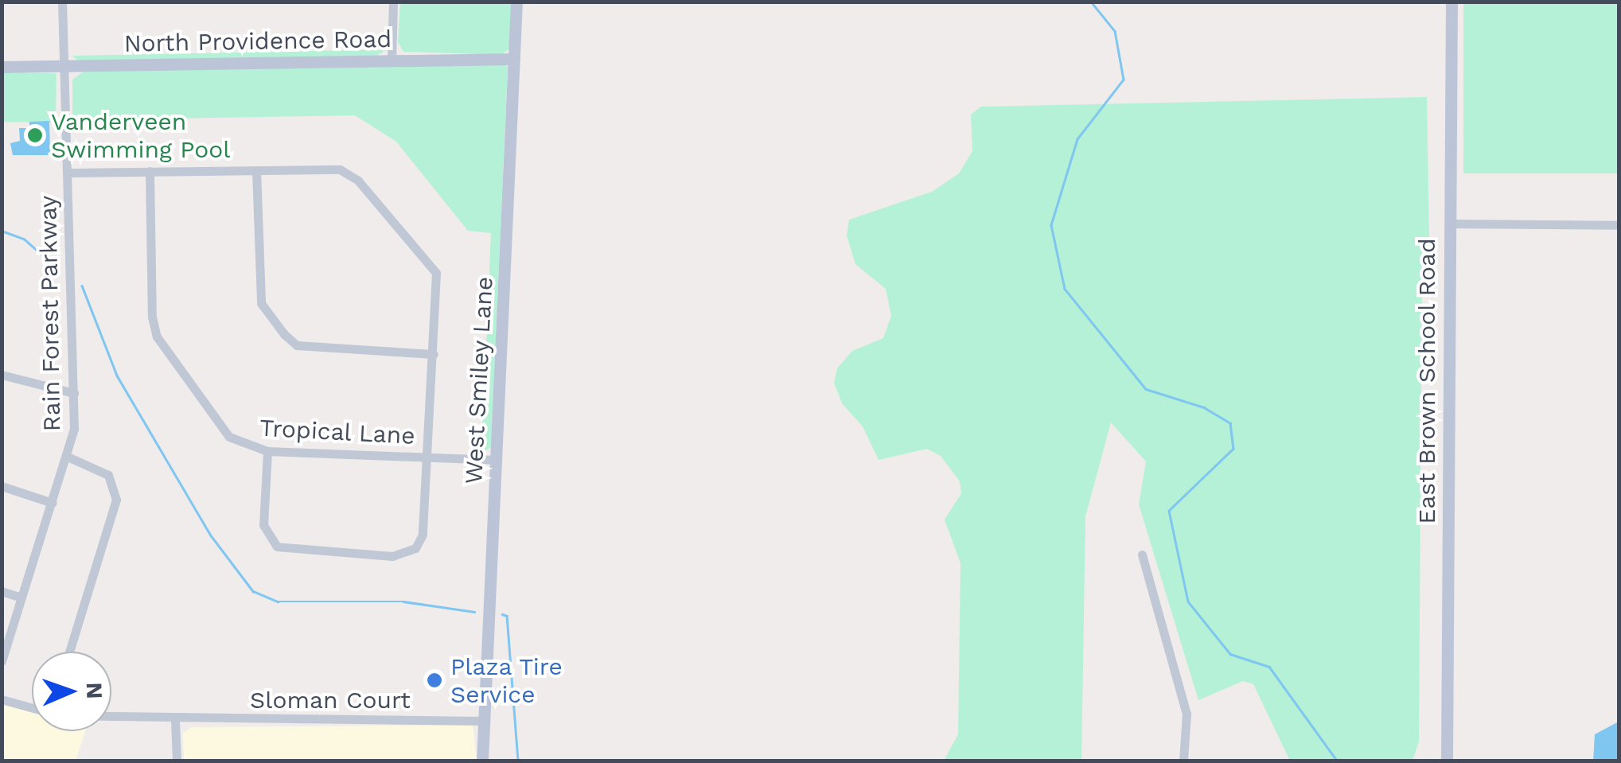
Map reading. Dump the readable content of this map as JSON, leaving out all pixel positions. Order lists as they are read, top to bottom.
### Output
{
  "streets": {
    "street": [
      "North Providence Road",
      "Rain Forest Parkway",
      "West Smiley Lane",
      "East Brown School Road",
      "Tropical Lane",
      "Sloman Court"
    ]
  },
  "crossings": [
    ["North Providence Road", "Rain Forest Parkway"],
    ["North Providence Road", "West Smiley Lane"],
    ["West Smiley Lane", "Tropical Lane"],
    ["West Smiley Lane", "Sloman Court"]
  ],
  "places": ["Vanderveen Swimming Pool", "Plaza Tire Service"],
  "north": "right"
}
